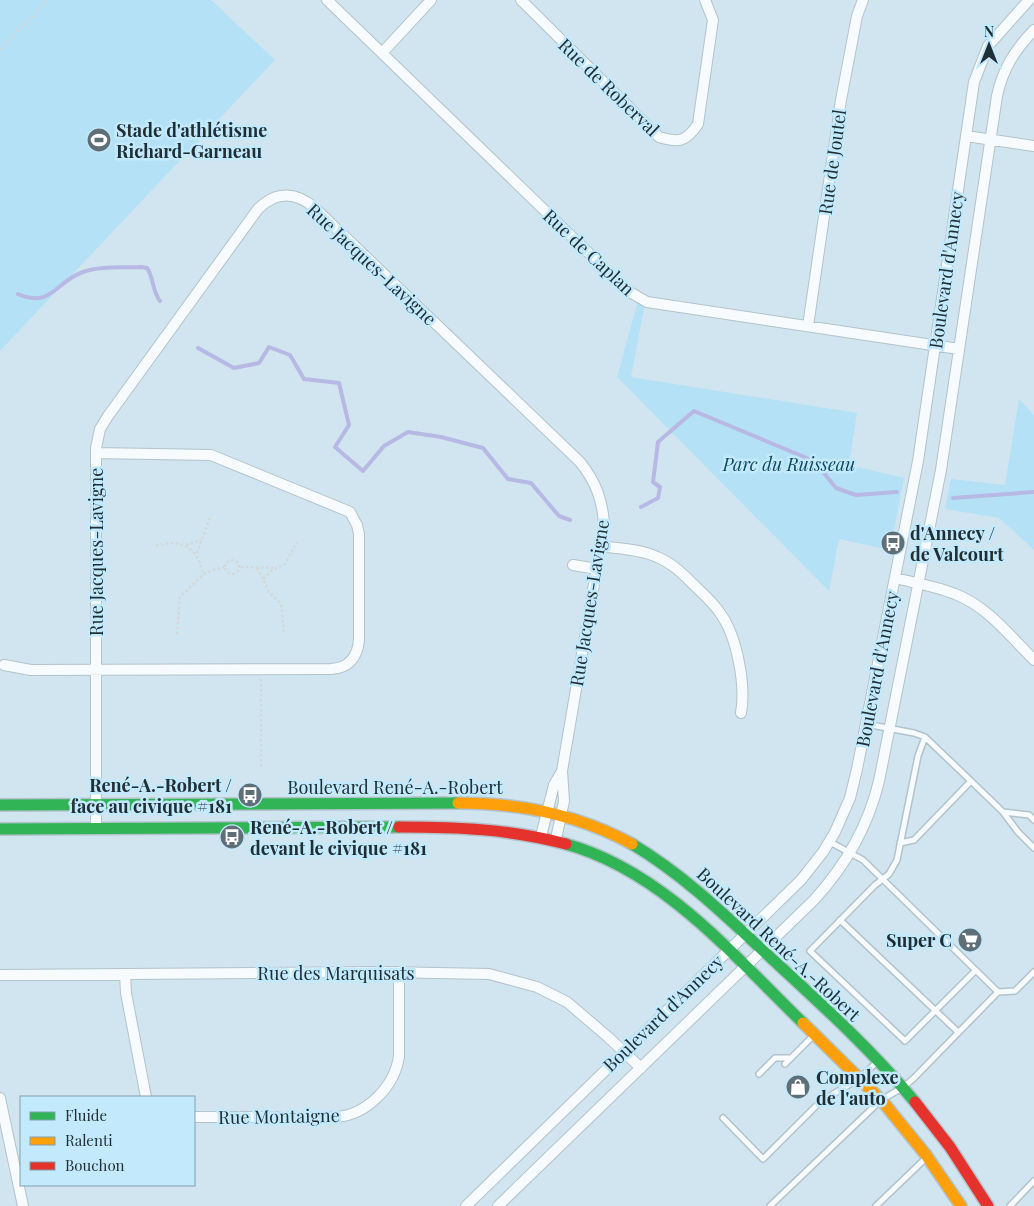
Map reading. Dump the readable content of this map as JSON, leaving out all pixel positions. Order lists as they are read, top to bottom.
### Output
{
  "streets": {
    "street": [
      "Rue de Roberval",
      "Rue de Joutel",
      "Rue de Caplan",
      "Rue Jacques-Lavigne",
      "Boulevard d'Annecy",
      "Boulevard René-A.-Robert",
      "Rue des Marquisats",
      "Rue Montaigne"
    ]
  },
  "crossings": [
    ["Rue de Joutel", "Rue de Caplan"],
    ["Rue de Caplan", "Boulevard d'Annecy"],
    ["Rue Jacques-Lavigne", "Boulevard René-A.-Robert"],
    ["Boulevard d'Annecy", "Boulevard René-A.-Robert"],
    ["Boulevard d'Annecy", "Rue des Marquisats"],
    ["Rue des Marquisats", "Rue Montaigne"]
  ],
  "parks": ["Parc du Ruisseau"],
  "places": {
    "sports": ["Stade d'athlétisme Richard-Garneau"],
    "bus stop": ["d'Annecy / de Valcourt", "René-A.-Robert / face au civique #181", "René-A.-Robert / devant le civique #181"],
    "supermarket": ["Super C"],
    "shop": ["Complexe de l'auto"]
  },
  "legend": ["Fluide", "Ralenti", "Bouchon"],
  "north": "top"
}
